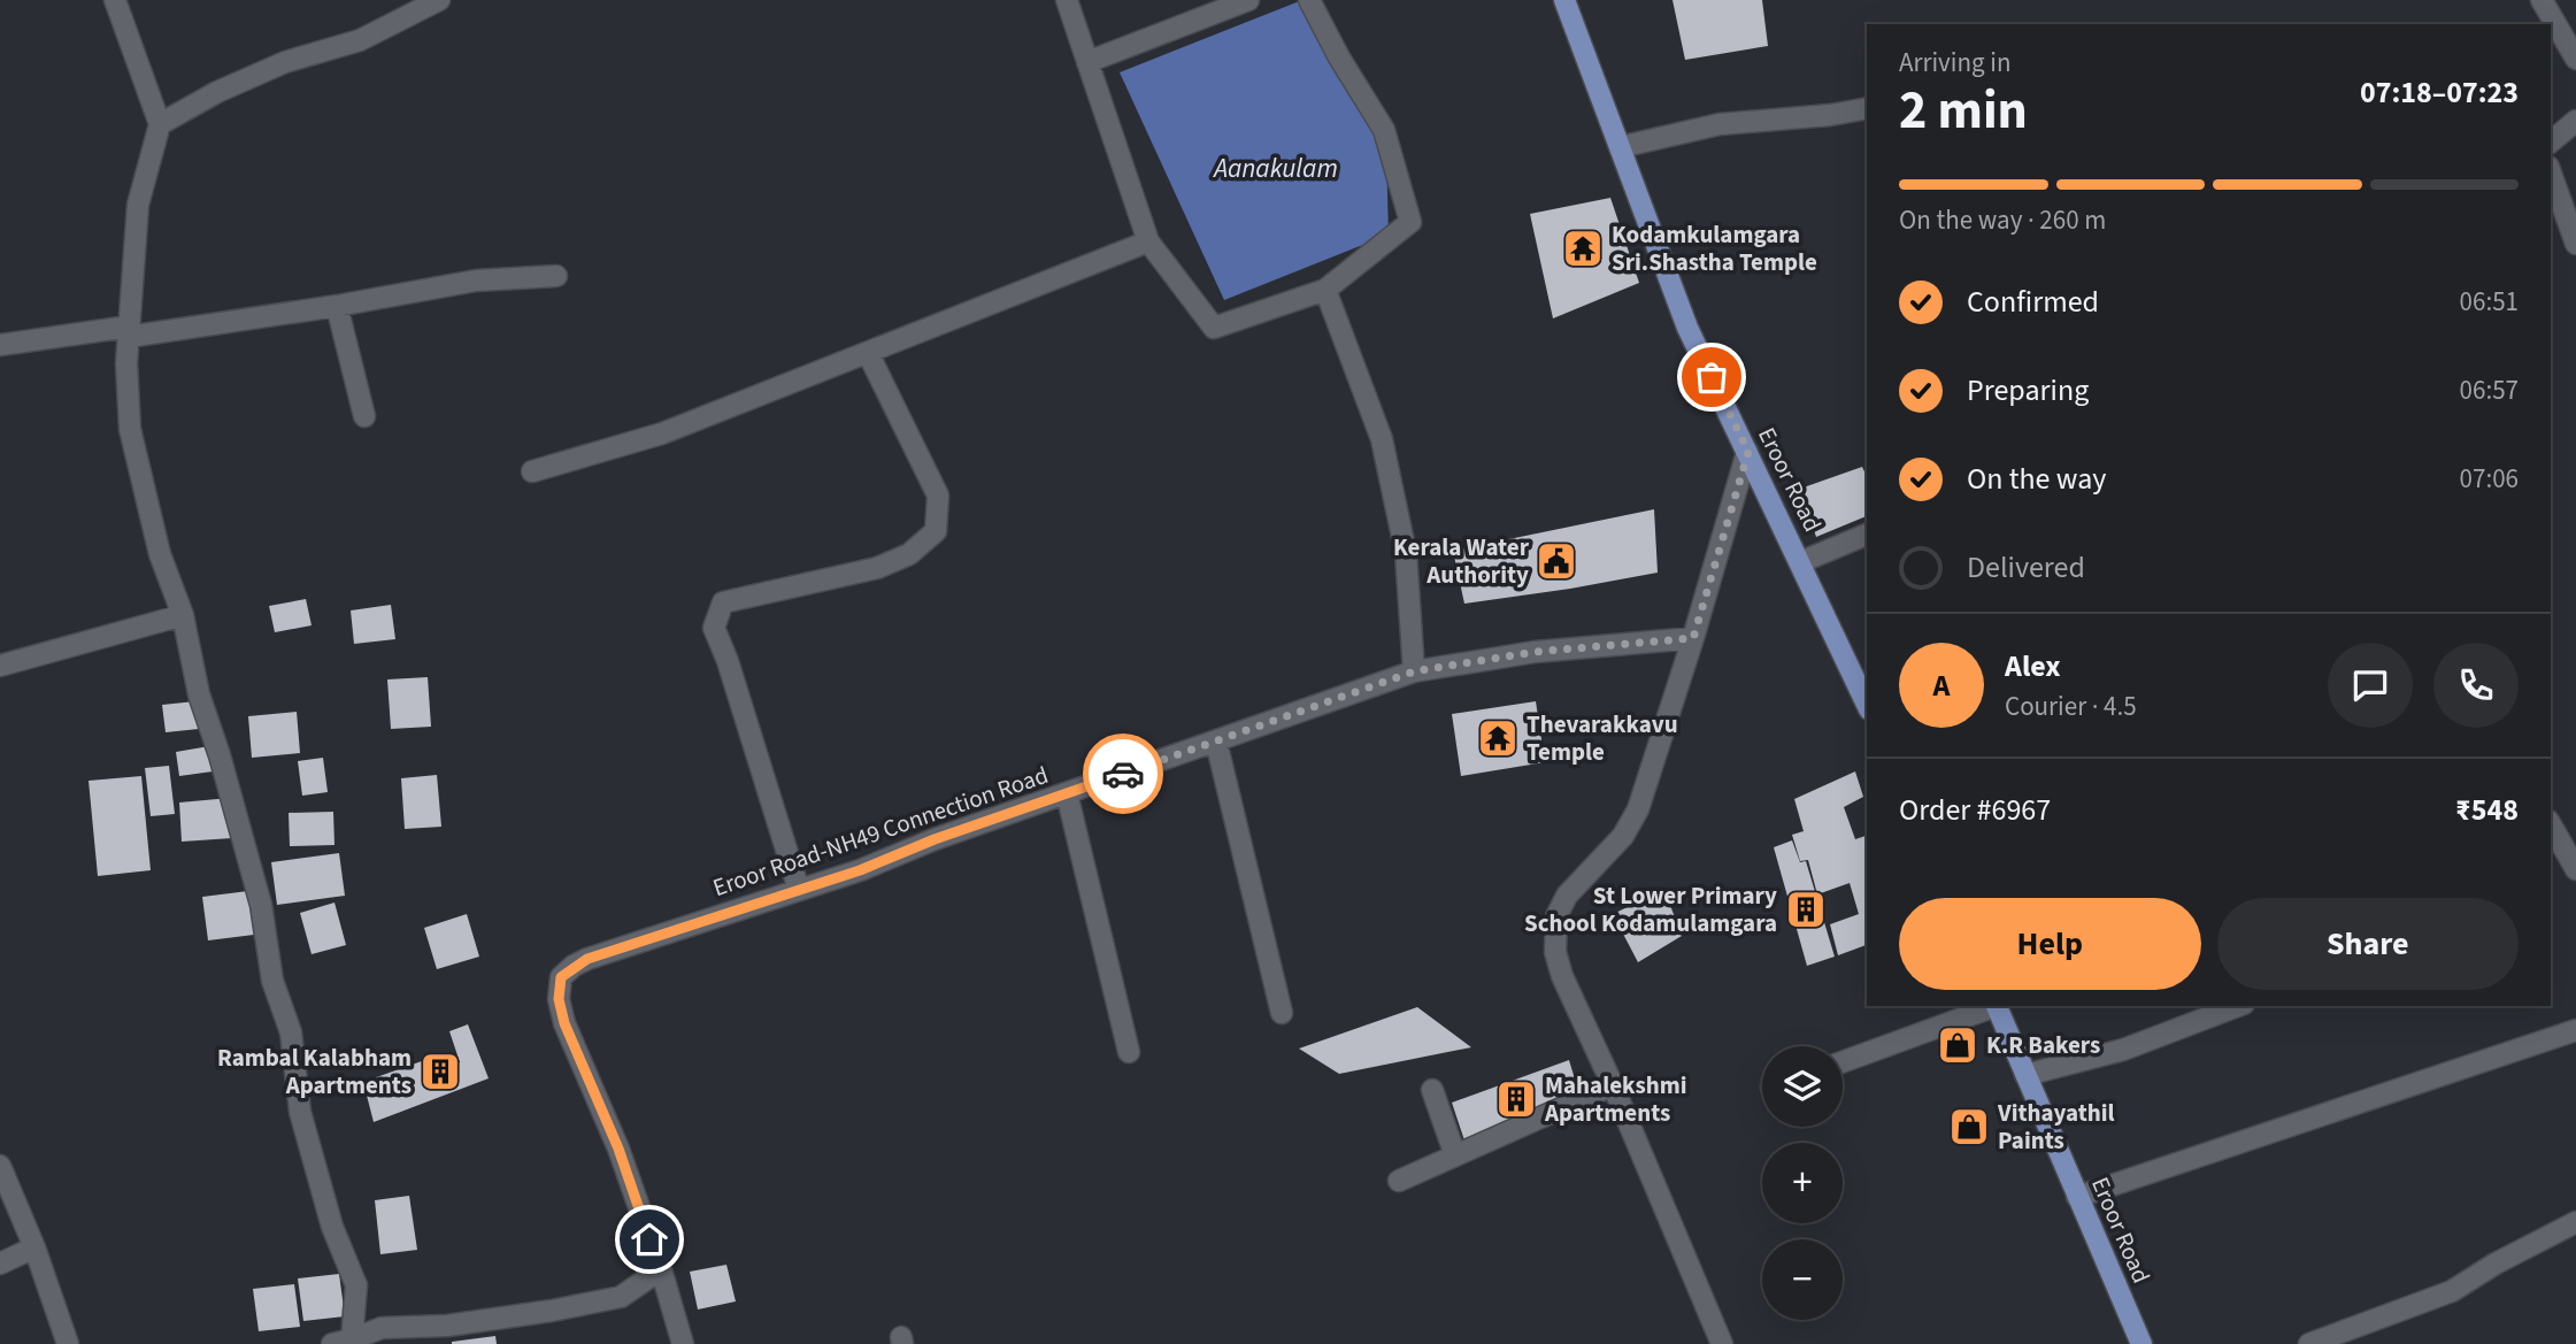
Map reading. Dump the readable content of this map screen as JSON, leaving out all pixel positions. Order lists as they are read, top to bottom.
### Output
{
  "streets": {
    "main road": ["Eroor Road"],
    "street": ["Eroor Road-NH49 Connection Road"]
  },
  "water": ["Aanakulam"],
  "places": {
    "temple": ["Kodamkulamgara Sri.Shastha Temple", "Thevarakkavu Temple"],
    "public building": ["Kerala Water Authority"],
    "building": ["St Lower Primary School Kodamulamgara", "Rambal Kalabham Apartments", "Mahalekshmi Apartments"],
    "shop": ["K.R Bakers", "Vithayathil Paints"]
  },
  "page": {
    "heading": ["2 min", "Arriving in", "07:18–07:23"],
    "panel": [
      "Alex",
      "Courier · 4.5",
      "Order #6967",
      "₹548"
    ],
    "bar": "On the way · 260 m",
    "list": [
      ["Confirmed", "06:51"],
      ["Preparing", "06:57"],
      ["On the way", "07:06"],
      "Delivered"
    ],
    "round": "A",
    "buttons": ["Help", "Share"],
    "map_buttons": ["+", "−"]
  }
}
